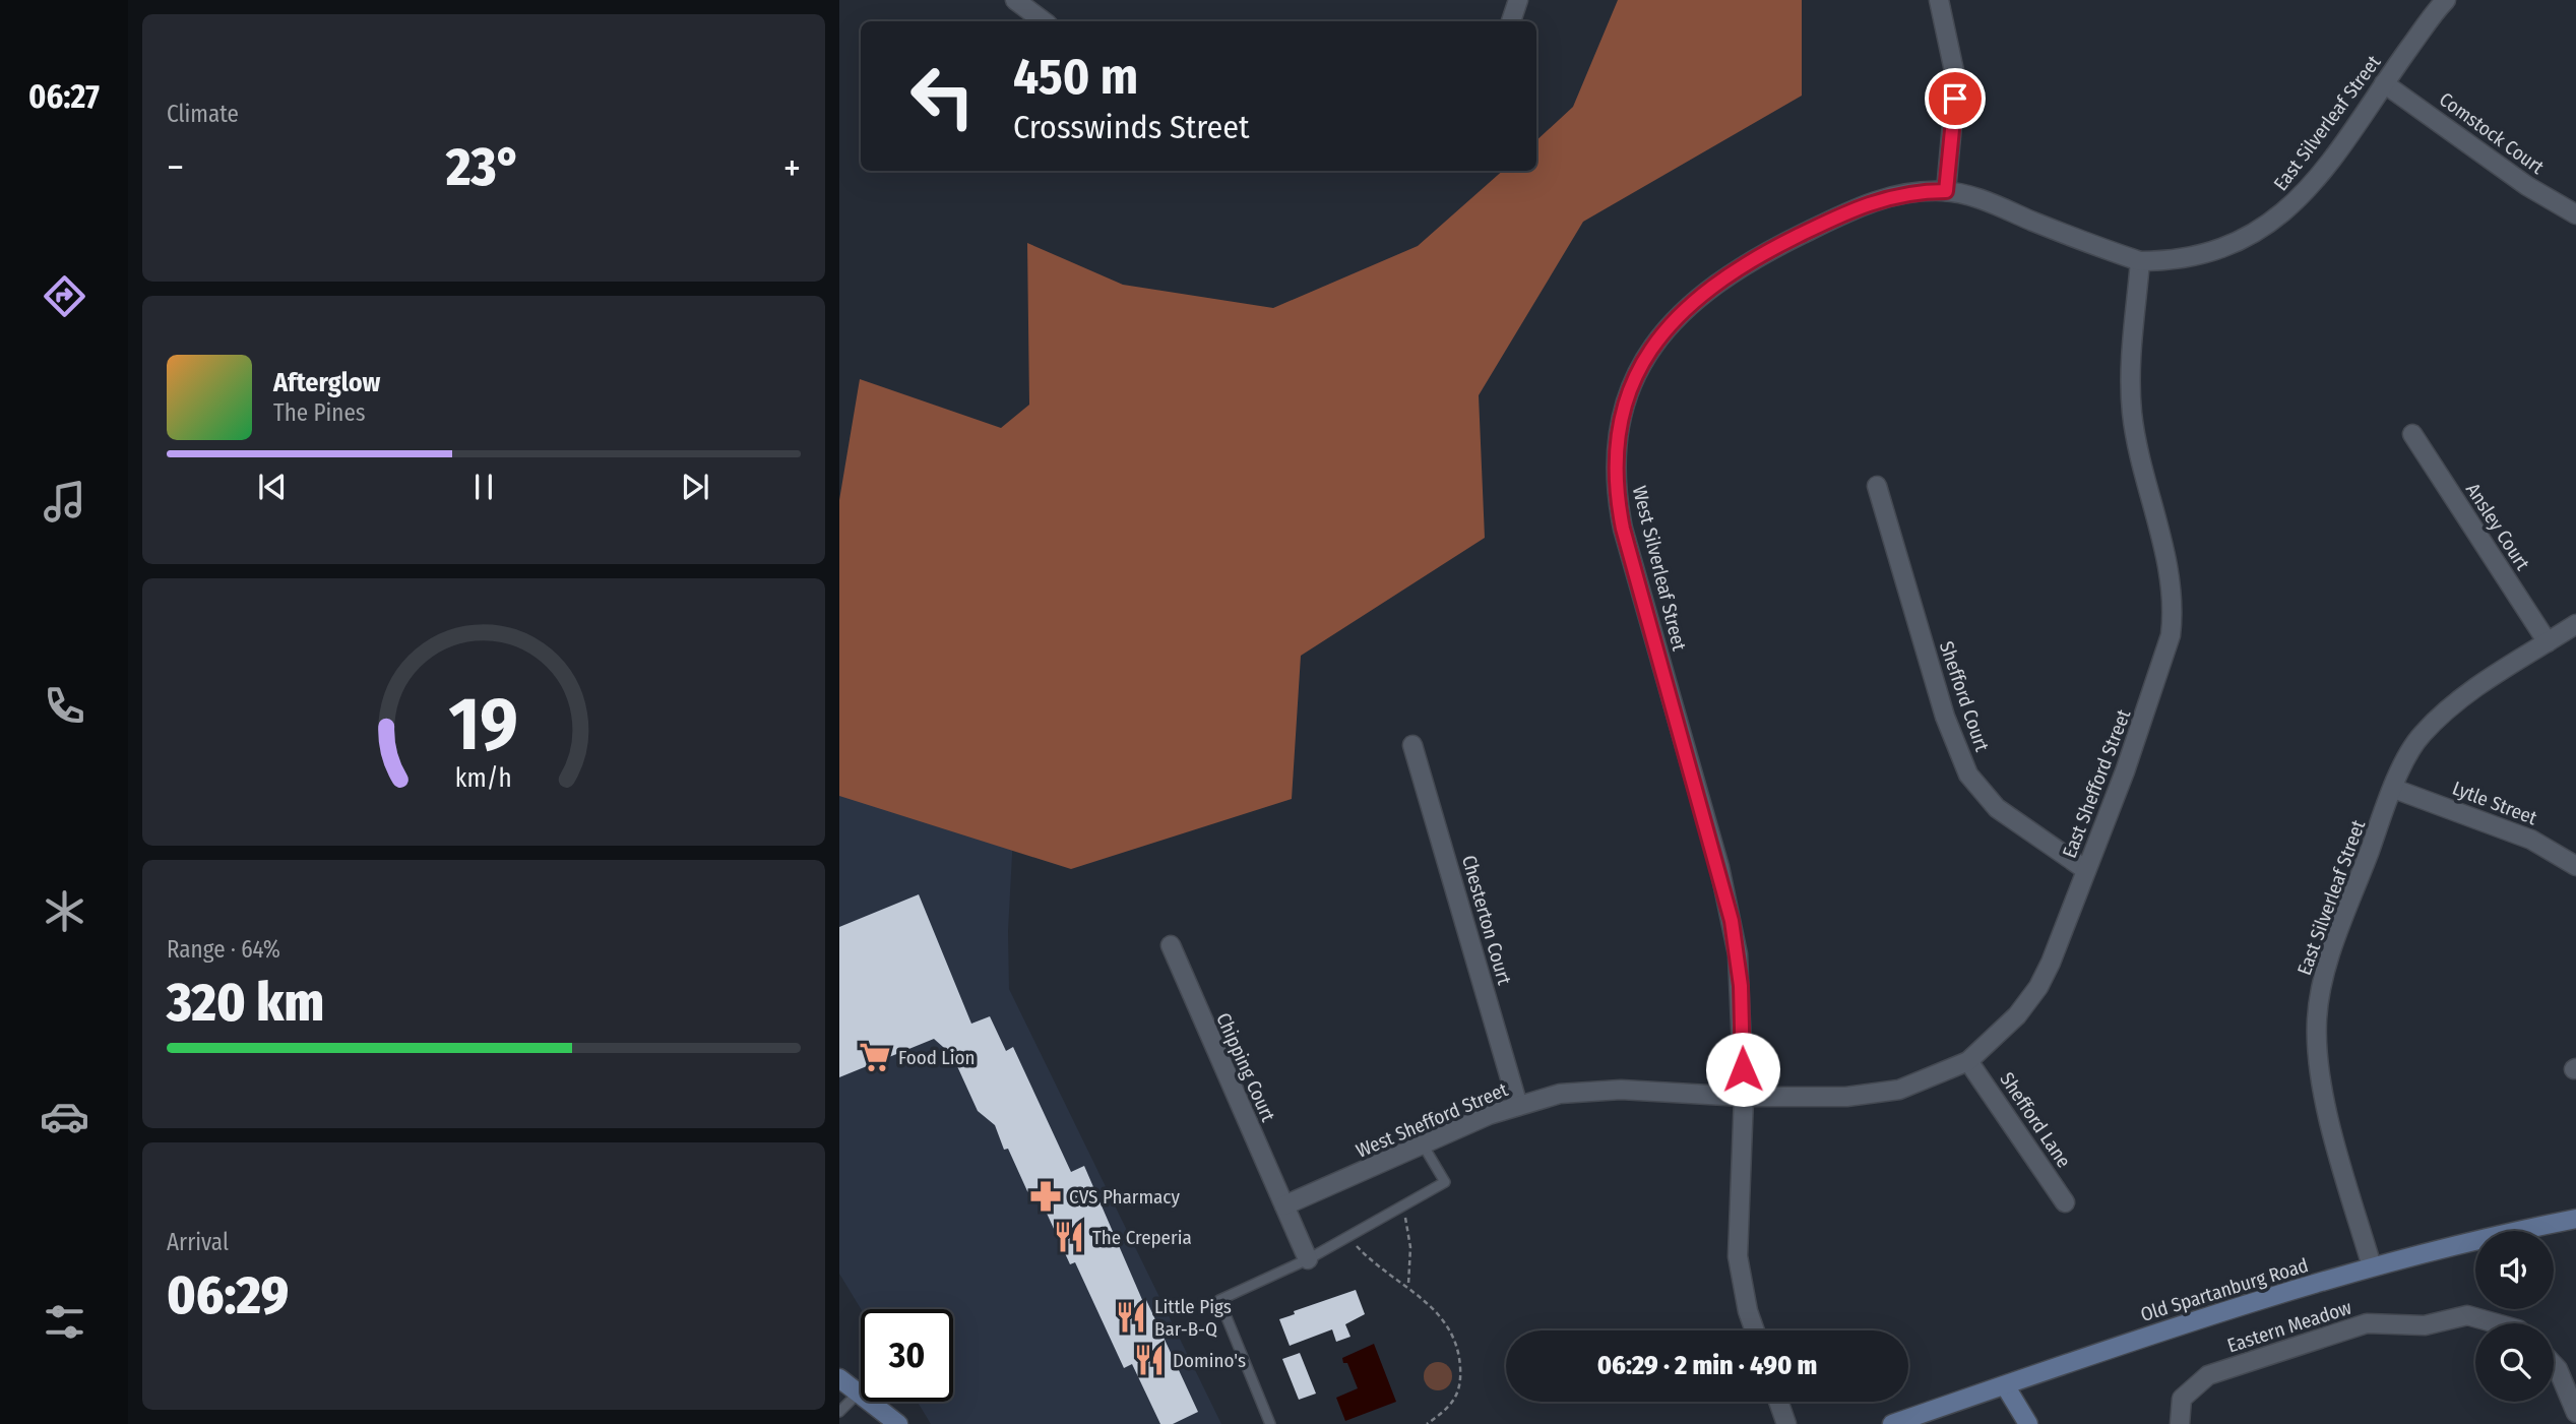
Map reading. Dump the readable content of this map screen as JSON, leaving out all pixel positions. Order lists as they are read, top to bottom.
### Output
{
  "streets": {
    "street": [
      "East Silverleaf Street",
      "Comstock Court",
      "Ansley Court",
      "West Silverleaf Street",
      "Shefford Court",
      "East Shefford Street",
      "Lytle Street",
      "Chesterton Court",
      "Chipping Court",
      "West Shefford Street",
      "Shefford Lane",
      "Old Spartanburg Road",
      "Eastern Meadow"
    ]
  },
  "crossings": [
    ["East Silverleaf Street", "Comstock Court"],
    ["East Silverleaf Street", "Ansley Court"],
    ["East Silverleaf Street", "West Silverleaf Street"],
    ["East Silverleaf Street", "East Shefford Street"],
    ["East Silverleaf Street", "Lytle Street"],
    ["East Silverleaf Street", "Old Spartanburg Road"],
    ["West Silverleaf Street", "East Shefford Street"],
    ["West Silverleaf Street", "West Shefford Street"],
    ["Shefford Court", "East Shefford Street"],
    ["East Shefford Street", "West Shefford Street"],
    ["East Shefford Street", "Shefford Lane"],
    ["Chesterton Court", "West Shefford Street"],
    ["Chipping Court", "West Shefford Street"]
  ],
  "places": {
    "supermarket": ["Food Lion"],
    "pharmacy": ["CVS Pharmacy"],
    "restaurant": ["The Creperia", "Little Pigs Bar-B-Q", "Domino's"]
  },
  "page": {
    "tabs": "06:27",
    "tile": [
      "Climate",
      ["Range · 64%", "320 km"],
      ["Arrival", "06:29"]
    ],
    "turn": ["450 m", "Crosswinds Street"],
    "heat": ["−", "23°", "+"],
    "song": ["Afterglow", "The Pines"],
    "limit": "30",
    "trip": "06:29 · 2 min · 490 m",
    "gauge": ["19", "km/h"]
  }
}
